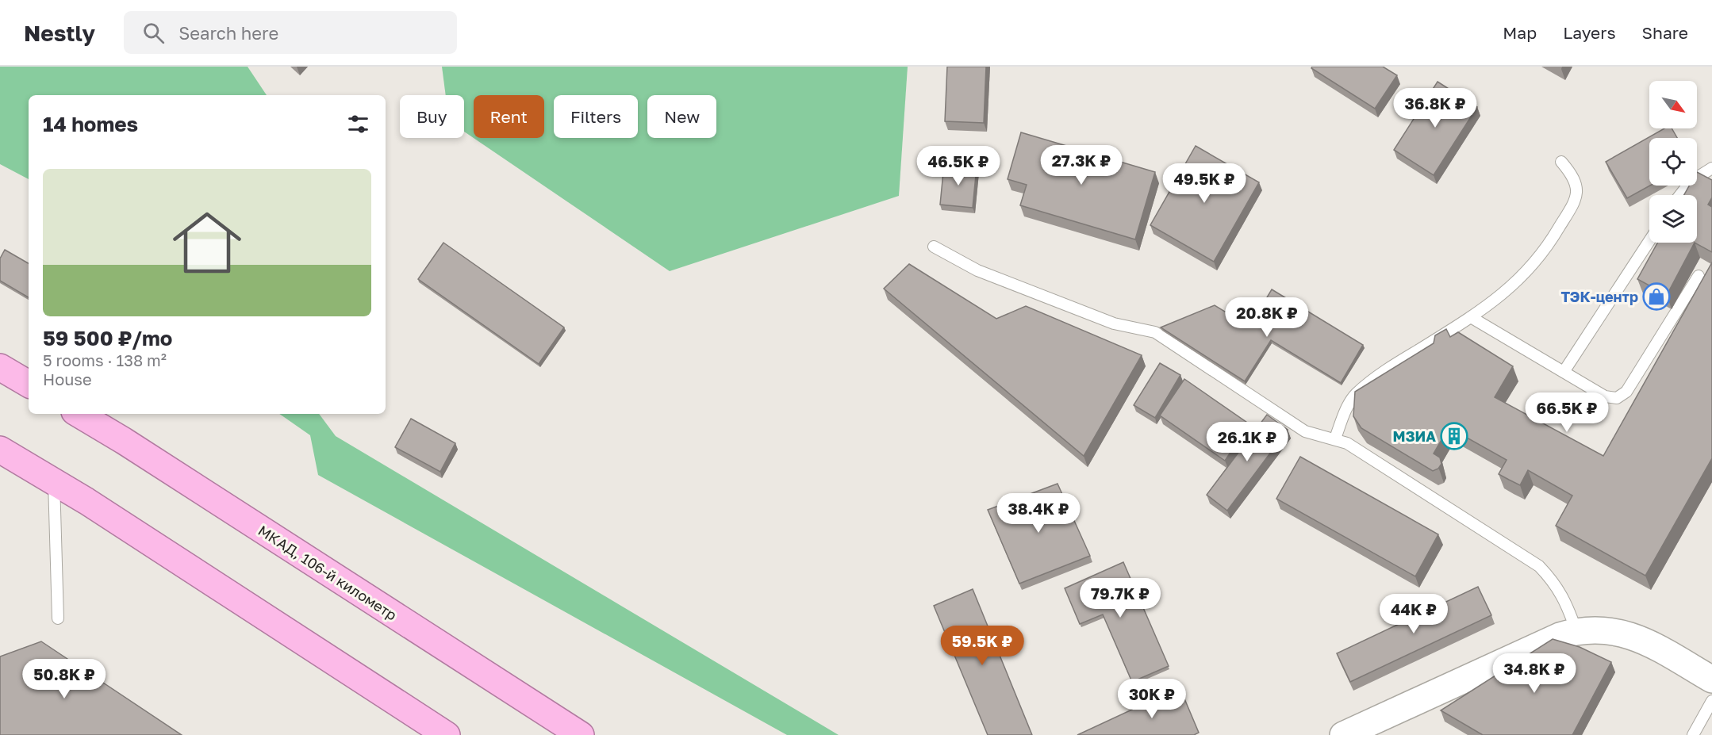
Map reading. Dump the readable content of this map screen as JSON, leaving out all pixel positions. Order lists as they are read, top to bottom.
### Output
{
  "streets": {
    "highway": ["МКАД, 106-й километр"]
  },
  "places": {
    "shop": ["ТЭК-центр"],
    "building": ["МЗИА"]
  },
  "north": "bottom right",
  "page": {
    "header": "Nestly",
    "search": "Search here",
    "nav": ["Map", "Layers", "Share"],
    "price": [
      "36.8K ₽",
      "27.3K ₽",
      "46.5K ₽",
      "49.5K ₽",
      "20.8K ₽",
      "66.5K ₽",
      "26.1K ₽",
      "38.4K ₽",
      "79.7K ₽",
      "44K ₽",
      "59.5K ₽",
      "34.8K ₽",
      "50.8K ₽",
      "30K ₽"
    ],
    "chip": [
      "Buy",
      "Rent",
      "Filters",
      "New"
    ],
    "heading": "14 homes",
    "list": [
      {
        "name": "59 500 ₽/mo",
        "note": "5 rooms · 138 m² · House"
      }
    ]
  }
}
